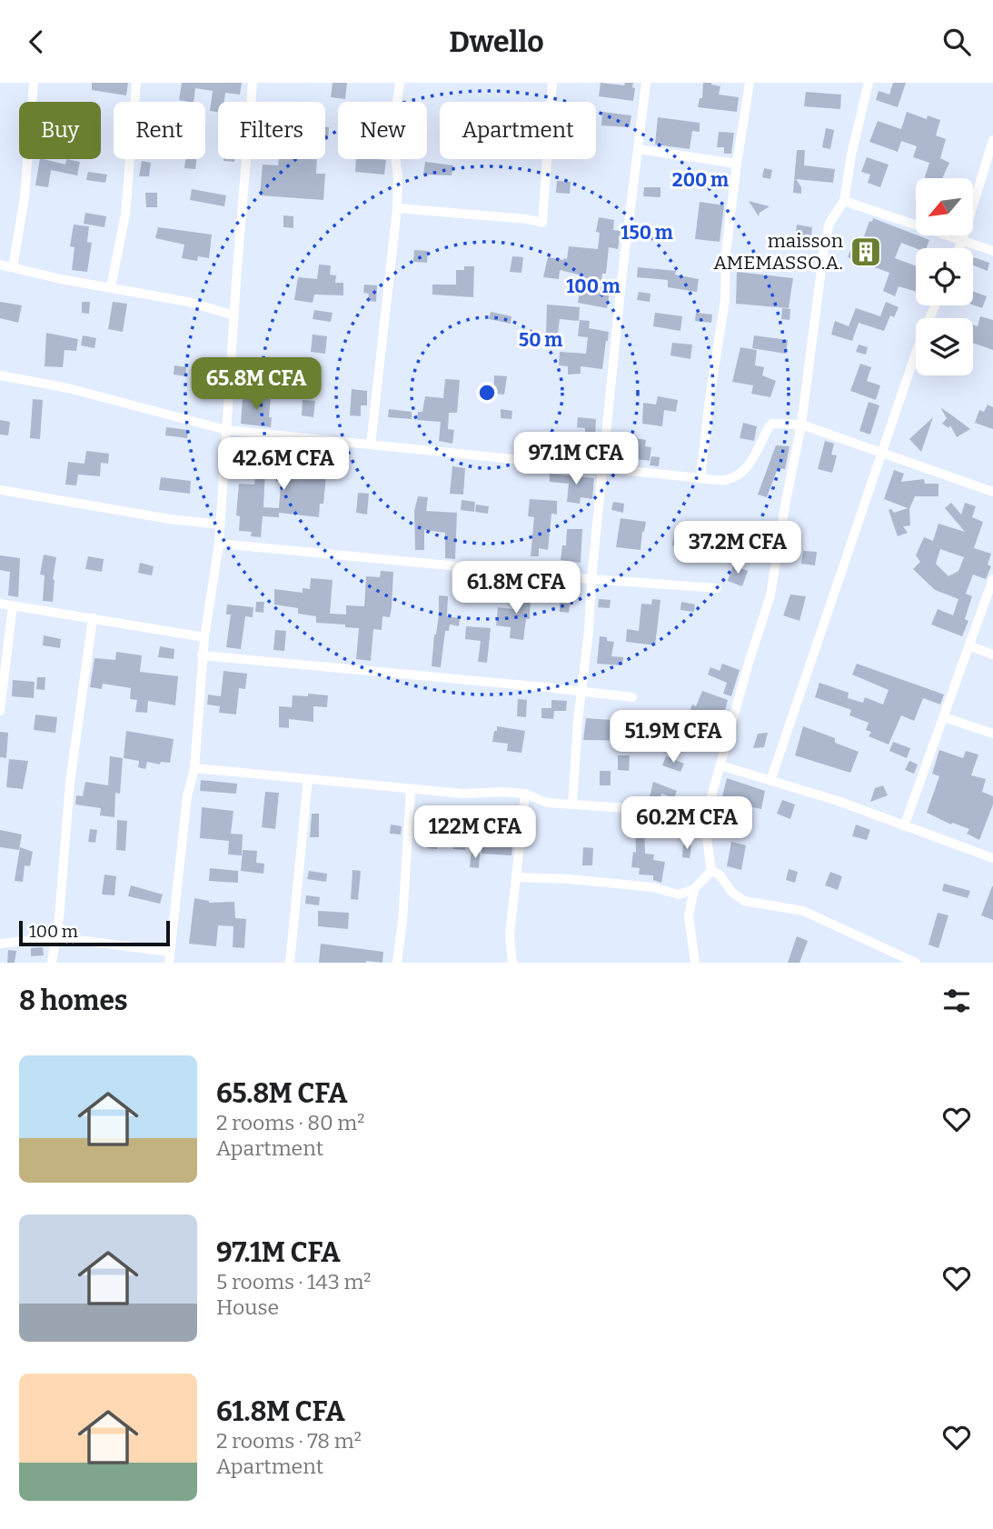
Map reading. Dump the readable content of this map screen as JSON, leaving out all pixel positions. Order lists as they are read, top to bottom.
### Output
{
  "places": {
    "building": ["maisson AMEMASSO.A."]
  },
  "scale_bar": "100 m",
  "north": "bottom left",
  "page": {
    "header": "Dwello",
    "chip": [
      "Buy",
      "Rent",
      "Filters",
      "New",
      "Apartment"
    ],
    "price": [
      "65.8M CFA",
      "97.1M CFA",
      "42.6M CFA",
      "37.2M CFA",
      "61.8M CFA",
      "51.9M CFA",
      "60.2M CFA",
      "122M CFA"
    ],
    "scale": "100 m",
    "heading": "8 homes",
    "list": [
      {
        "name": "65.8M CFA",
        "note": "2 rooms · 80 m² · Apartment"
      },
      {
        "name": "97.1M CFA",
        "note": "5 rooms · 143 m² · House"
      },
      {
        "name": "61.8M CFA",
        "note": "2 rooms · 78 m² · Apartment"
      }
    ]
  },
  "rings": [
    "200 m",
    "150 m",
    "100 m",
    "50 m"
  ]
}
